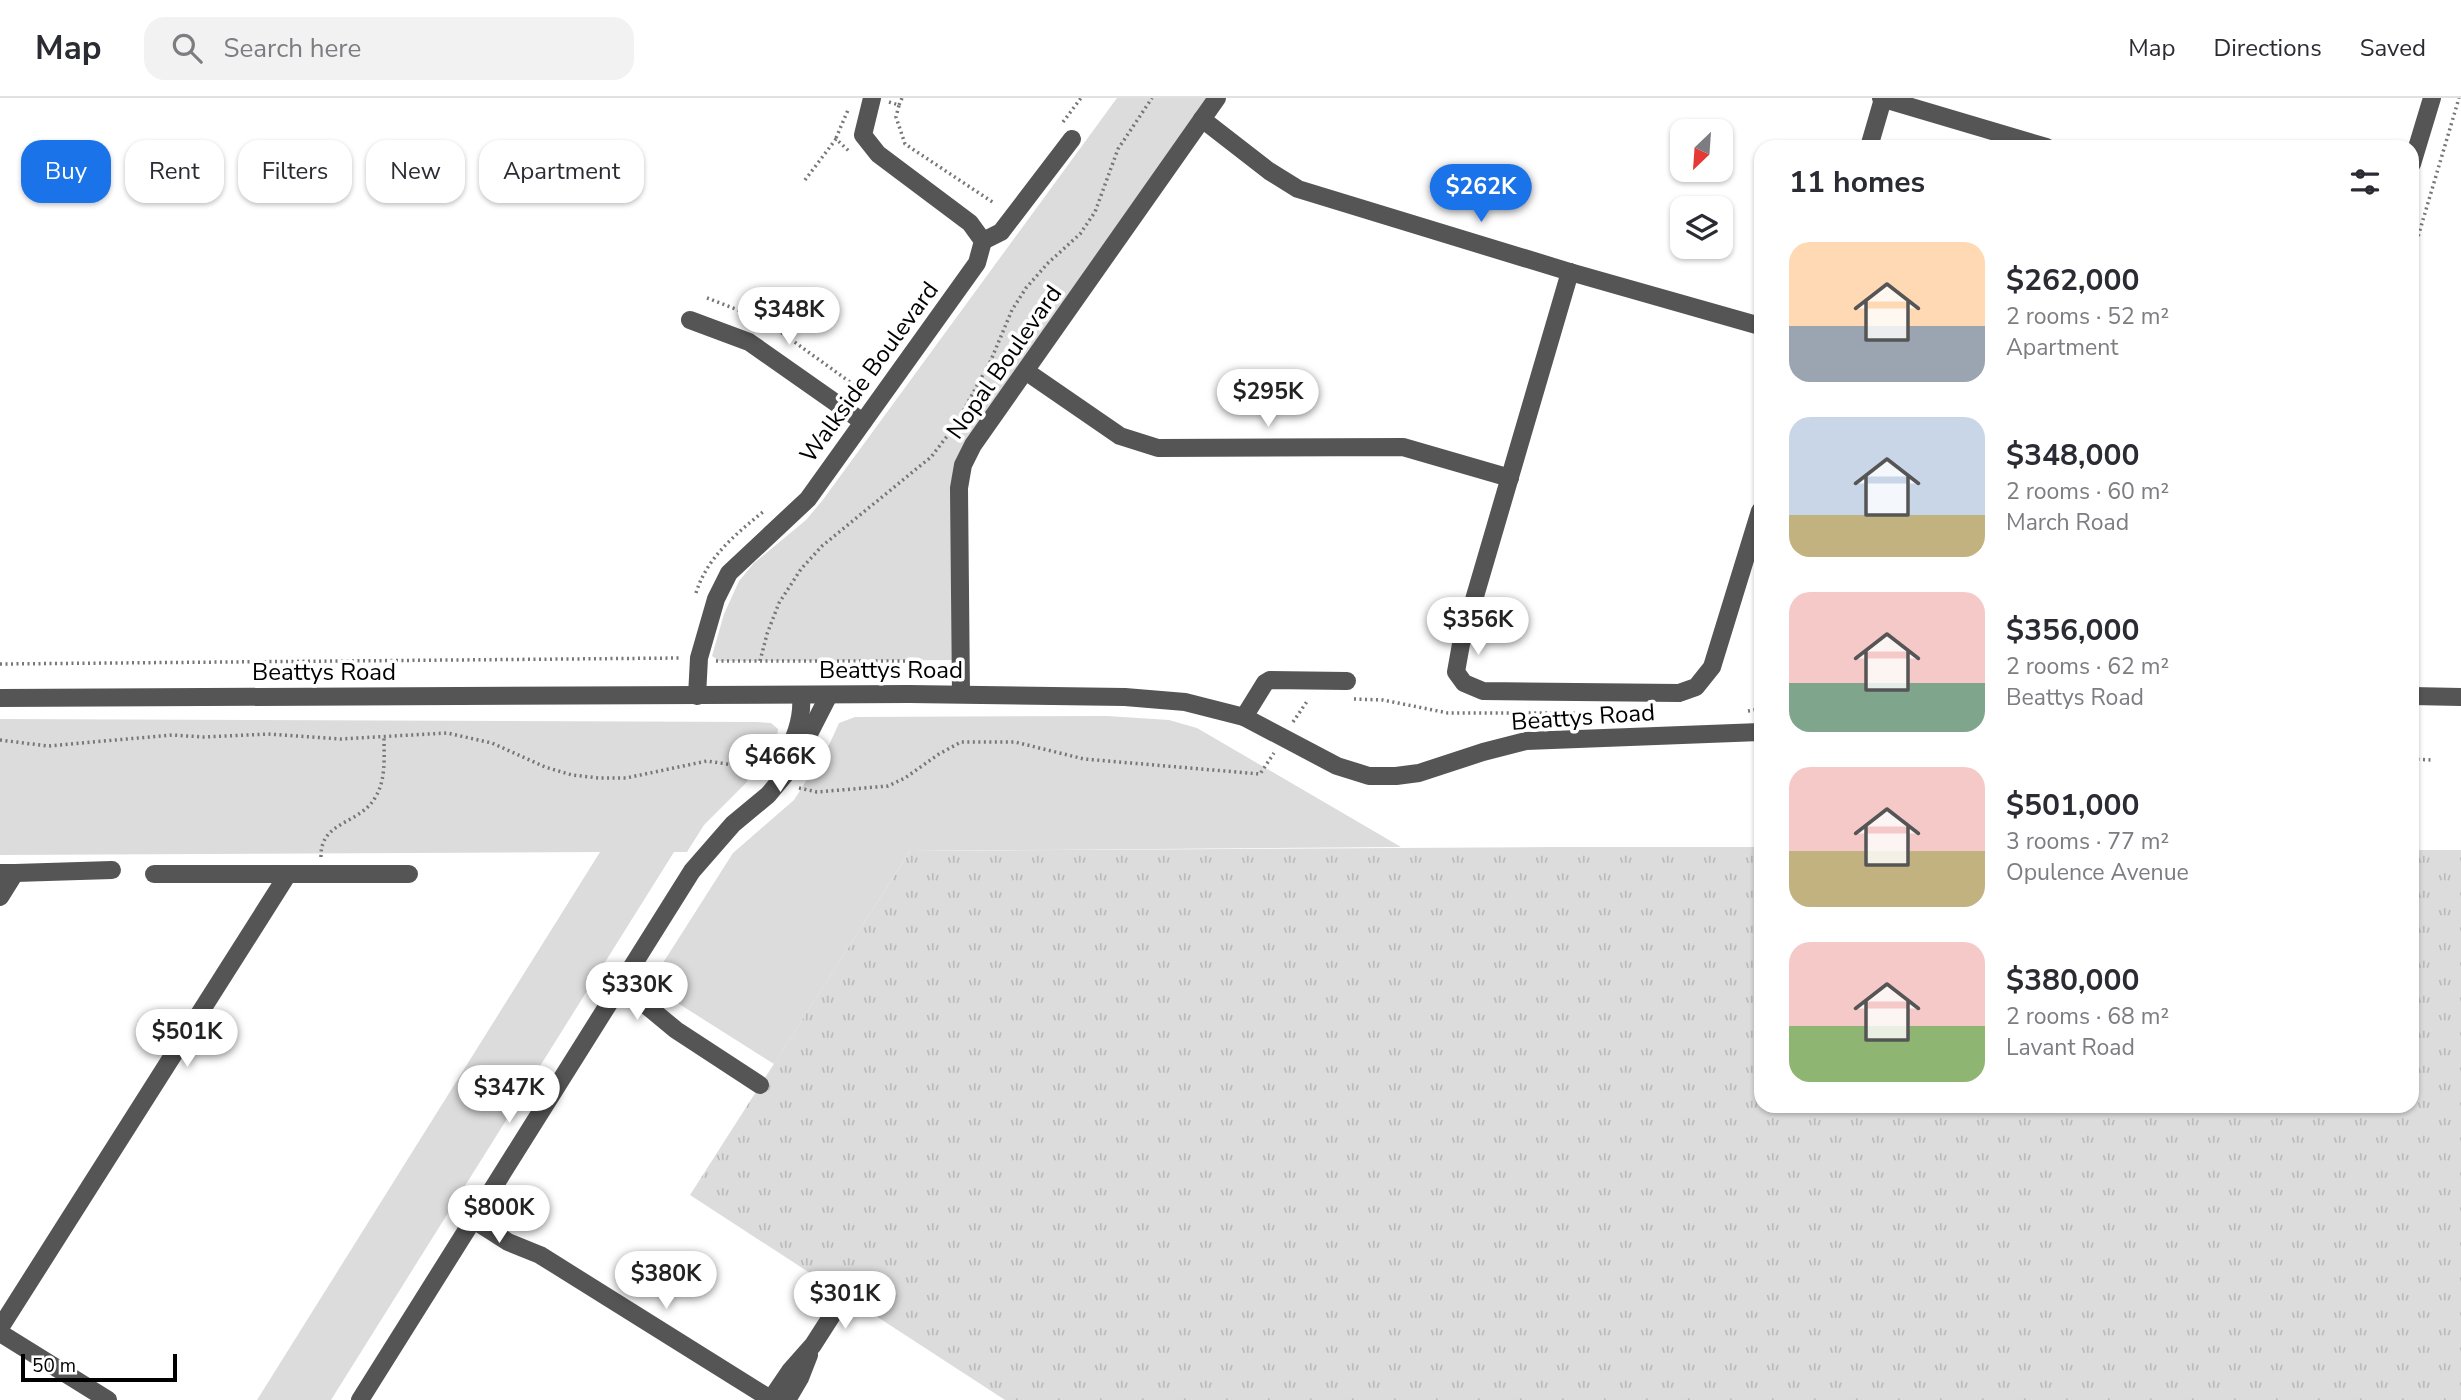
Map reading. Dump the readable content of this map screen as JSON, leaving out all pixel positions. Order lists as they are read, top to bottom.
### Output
{
  "streets": {
    "street": ["Nopal Boulevard", "Walkside Boulevard", "Beattys Road"]
  },
  "crossings": [
    ["Nopal Boulevard", "Beattys Road"],
    ["Walkside Boulevard", "Beattys Road"]
  ],
  "scale_bar": "50 m",
  "north": "bottom left",
  "page": {
    "header": "Map",
    "search": "Search here",
    "nav": ["Map", "Directions", "Saved"],
    "chip": [
      "Buy",
      "Rent",
      "Filters",
      "New",
      "Apartment"
    ],
    "heading": "11 homes",
    "price": [
      "$262K",
      "$348K",
      "$295K",
      "$356K",
      "$466K",
      "$330K",
      "$501K",
      "$347K",
      "$800K",
      "$380K",
      "$301K"
    ],
    "list": [
      {
        "name": "$262,000",
        "note": "2 rooms · 52 m² · Apartment"
      },
      {
        "name": "$348,000",
        "note": "2 rooms · 60 m² · March Road"
      },
      {
        "name": "$356,000",
        "note": "2 rooms · 62 m² · Beattys Road"
      },
      {
        "name": "$501,000",
        "note": "3 rooms · 77 m² · Opulence Avenue"
      },
      {
        "name": "$380,000",
        "note": "2 rooms · 68 m² · Lavant Road"
      }
    ],
    "scale": "50 m"
  }
}
